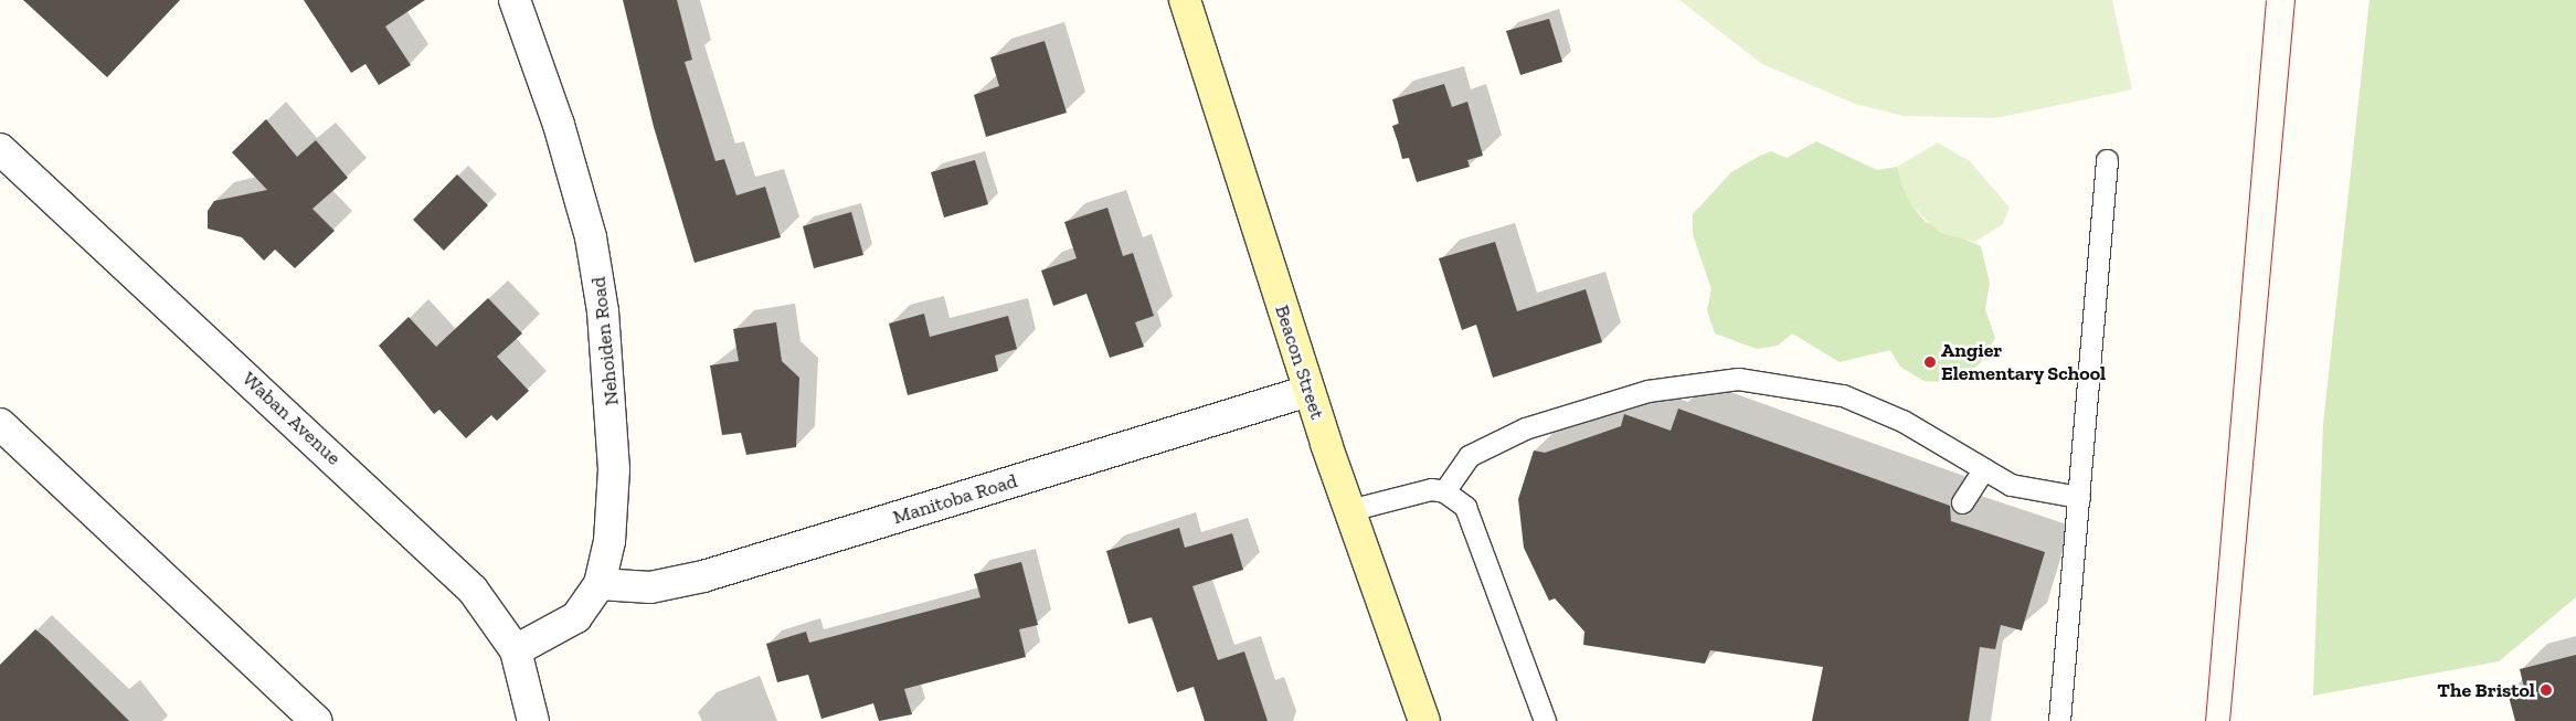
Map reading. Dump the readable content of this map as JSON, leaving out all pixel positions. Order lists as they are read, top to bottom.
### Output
{
  "streets": {
    "main road": ["Beacon Street"],
    "street": ["Nehoiden Road", "Waban Avenue", "Manitoba Road"]
  },
  "crossings": [
    ["Nehoiden Road", "Waban Avenue"],
    ["Nehoiden Road", "Manitoba Road"],
    ["Beacon Street", "Manitoba Road"]
  ],
  "places": ["Angier Elementary School", "The Bristol"]
}
